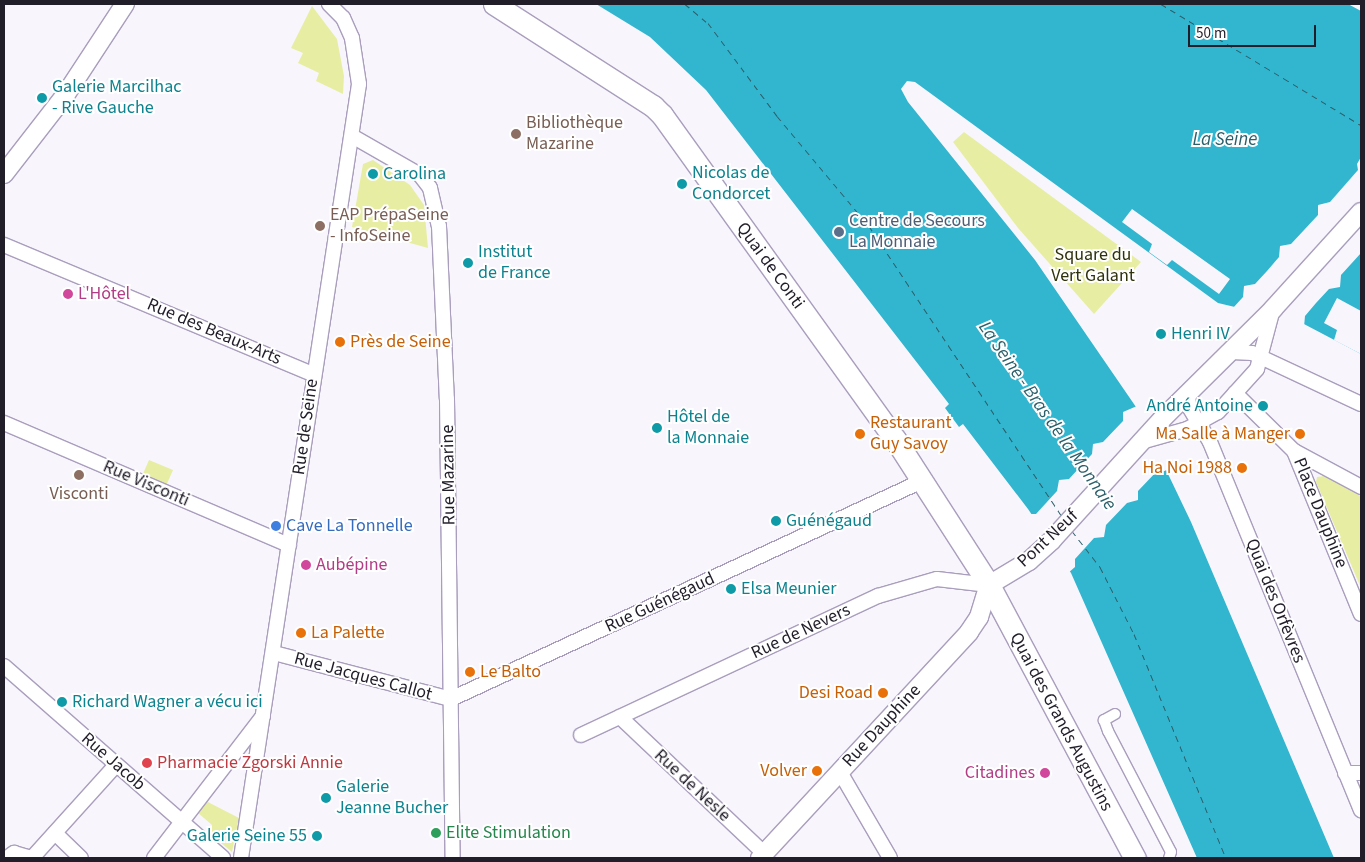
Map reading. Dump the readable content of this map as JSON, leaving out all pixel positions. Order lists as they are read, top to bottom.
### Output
{
  "streets": {
    "main road": ["Quai de Conti", "Quai des Grands Augustins"],
    "street": [
      "Rue des Beaux-Arts",
      "Rue de Seine",
      "Rue Mazarine",
      "Rue Visconti",
      "Place Dauphine",
      "Pont Neuf",
      "Quai des Orfèvres",
      "Rue Guénégaud",
      "Rue de Nevers",
      "Rue Jacques Callot",
      "Rue Dauphine",
      "Rue Jacob",
      "Rue de Nesle"
    ]
  },
  "crossings": [
    ["Quai de Conti", "Pont Neuf"],
    ["Quai de Conti", "Rue Guénégaud"],
    ["Quai de Conti", "Rue de Nevers"],
    ["Quai de Conti", "Quai des Grands Augustins"],
    ["Quai de Conti", "Rue Dauphine"],
    ["Rue des Beaux-Arts", "Rue de Seine"],
    ["Rue de Seine", "Rue Mazarine"],
    ["Rue de Seine", "Rue Visconti"],
    ["Rue de Seine", "Rue Jacques Callot"],
    ["Rue Mazarine", "Rue Guénégaud"],
    ["Rue Mazarine", "Rue Jacques Callot"],
    ["Pont Neuf", "Quai des Orfèvres"],
    ["Pont Neuf", "Rue de Nevers"],
    ["Pont Neuf", "Quai des Grands Augustins"],
    ["Pont Neuf", "Rue Dauphine"],
    ["Rue Guénégaud", "Rue Jacques Callot"],
    ["Rue de Nevers", "Quai des Grands Augustins"],
    ["Rue de Nevers", "Rue Dauphine"],
    ["Rue de Nevers", "Rue de Nesle"],
    ["Quai des Grands Augustins", "Rue Dauphine"],
    ["Rue Dauphine", "Rue de Nesle"]
  ],
  "water": ["La Seine", "La Seine - Bras de la Monnaie"],
  "parks": ["Square du Vert Galant"],
  "places": [
    "Galerie Marcilhac - Rive Gauche",
    "Bibliothèque Mazarine",
    "Carolina",
    "Nicolas de Condorcet",
    "EAP PrépaSeine - InfoSeine",
    "Centre de Secours La Monnaie",
    "Institut de France",
    "L'Hôtel",
    "Henri IV",
    "Près de Seine",
    "André Antoine",
    "Hôtel de la Monnaie",
    "Restaurant Guy Savoy",
    "Ma Salle à Manger",
    "Ha Noi 1988",
    "Visconti",
    "Guénégaud",
    "Cave La Tonnelle",
    "Aubépine",
    "Elsa Meunier",
    "La Palette",
    "Le Balto",
    "Desi Road",
    "Richard Wagner a vécu ici",
    "Pharmacie Zgorski Annie",
    "Volver",
    "Citadines",
    "Galerie Jeanne Bucher",
    "Elite Stimulation",
    "Galerie Seine 55"
  ],
  "scale_bar": "50 m"
}
